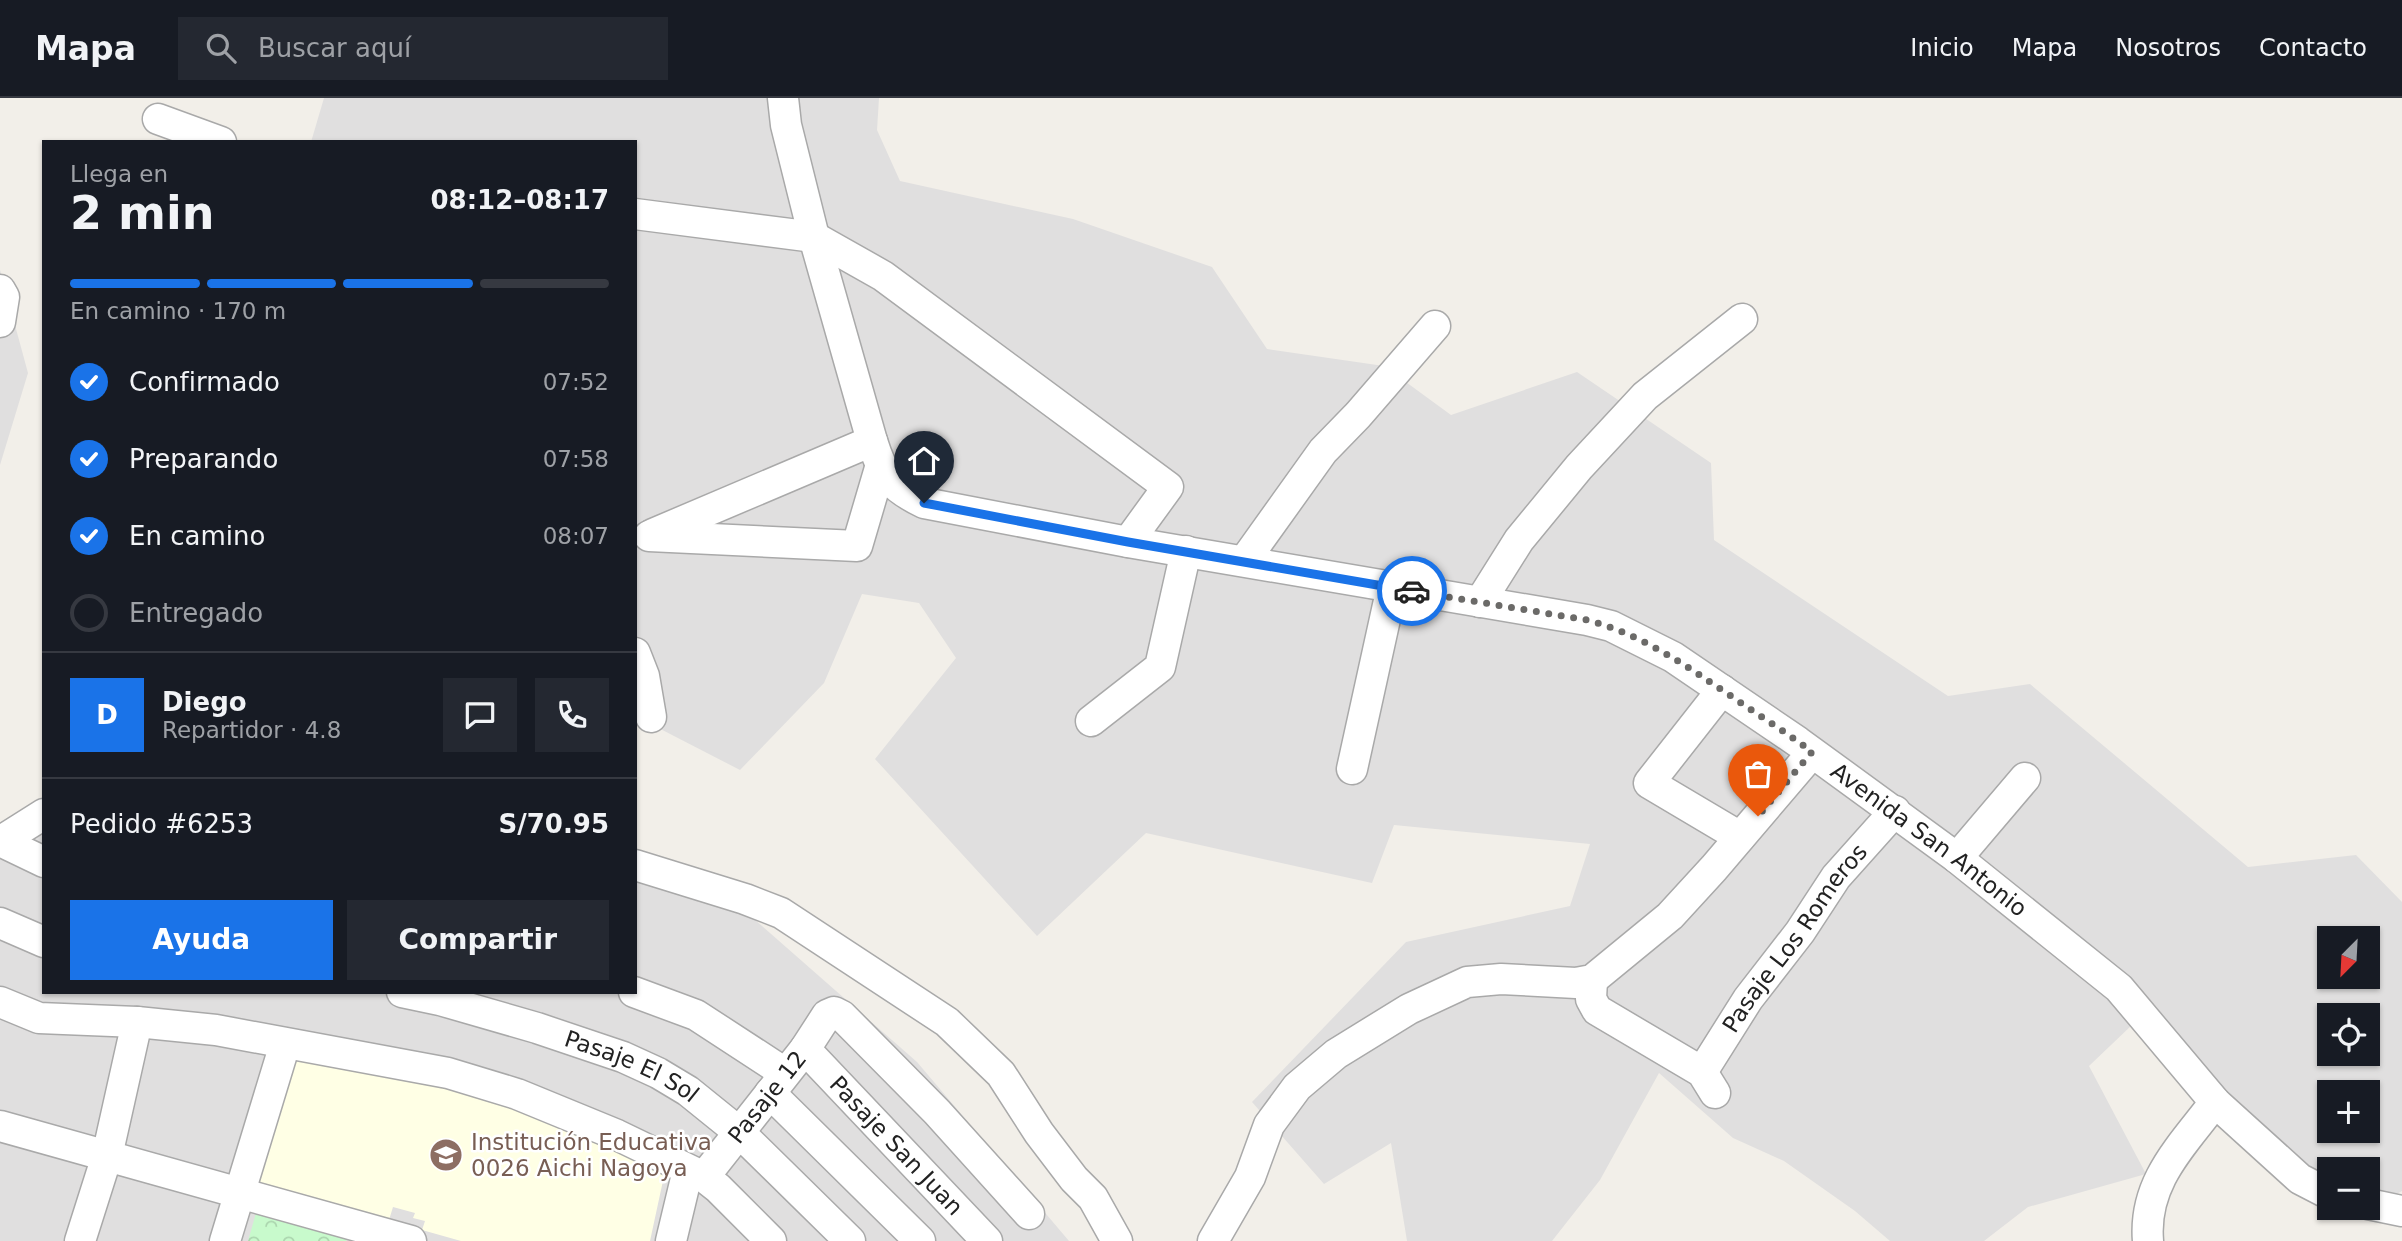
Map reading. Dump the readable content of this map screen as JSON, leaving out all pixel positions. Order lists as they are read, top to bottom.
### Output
{
  "streets": {
    "street": [
      "Avenida San Antonio",
      "Pasaje Los Romeros",
      "Pasaje El Sol",
      "Pasaje 12",
      "Pasaje San Juan"
    ]
  },
  "crossings": [
    ["Avenida San Antonio", "Pasaje Los Romeros"],
    ["Pasaje El Sol", "Pasaje 12"],
    ["Pasaje 12", "Pasaje San Juan"]
  ],
  "places": {
    "school or university": ["Institución Educativa 0026 Aichi Nagoya"]
  },
  "north": "bottom left",
  "page": {
    "header": "Mapa",
    "search": "Buscar aquí",
    "nav": [
      "Inicio",
      "Mapa",
      "Nosotros",
      "Contacto"
    ],
    "heading": ["2 min", "Llega en", "08:12–08:17"],
    "panel": [
      "Diego",
      "Repartidor · 4.8",
      "Pedido #6253",
      "S/70.95"
    ],
    "bar": "En camino · 170 m",
    "list": [
      ["Confirmado", "07:52"],
      ["Preparando", "07:58"],
      ["En camino", "08:07"],
      "Entregado"
    ],
    "round": "D",
    "buttons": ["Ayuda", "Compartir"],
    "map_buttons": ["+", "−"]
  }
}
